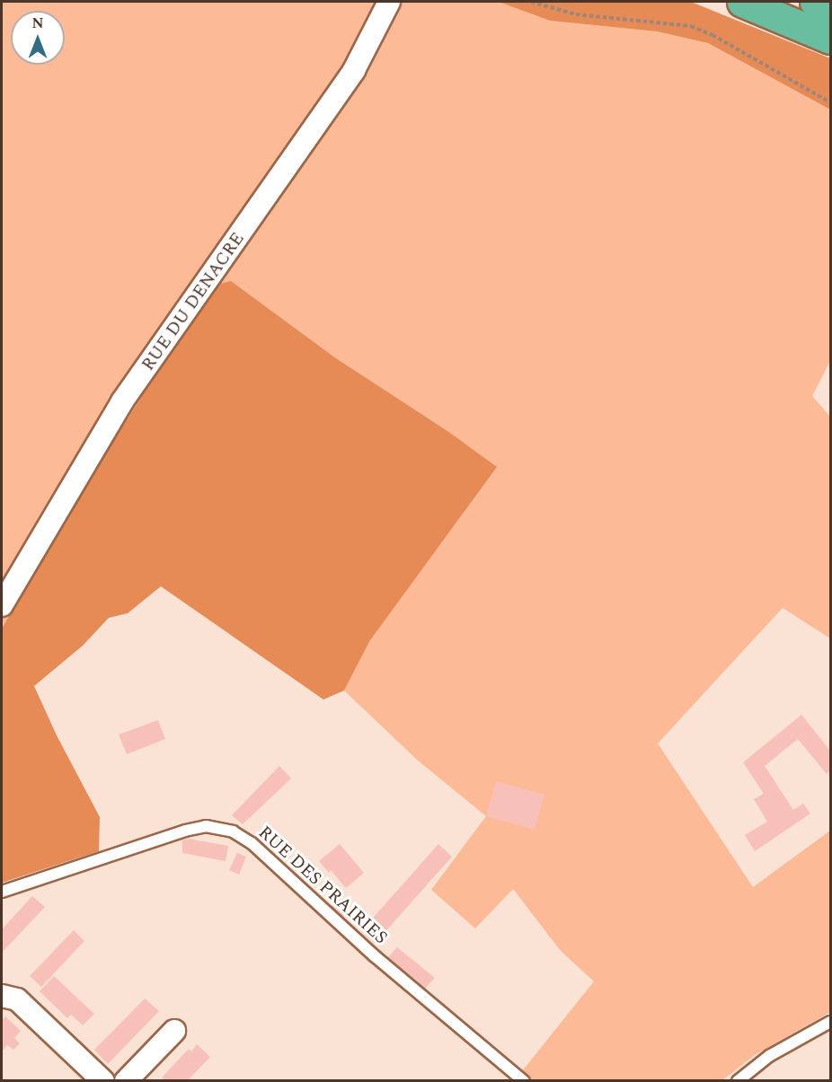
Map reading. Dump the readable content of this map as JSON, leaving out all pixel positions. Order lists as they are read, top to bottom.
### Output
{
  "streets": {
    "street": ["RUE DU DENACRE"],
    "lane": ["RUE DES PRAIRIES"]
  },
  "north": "top"
}
